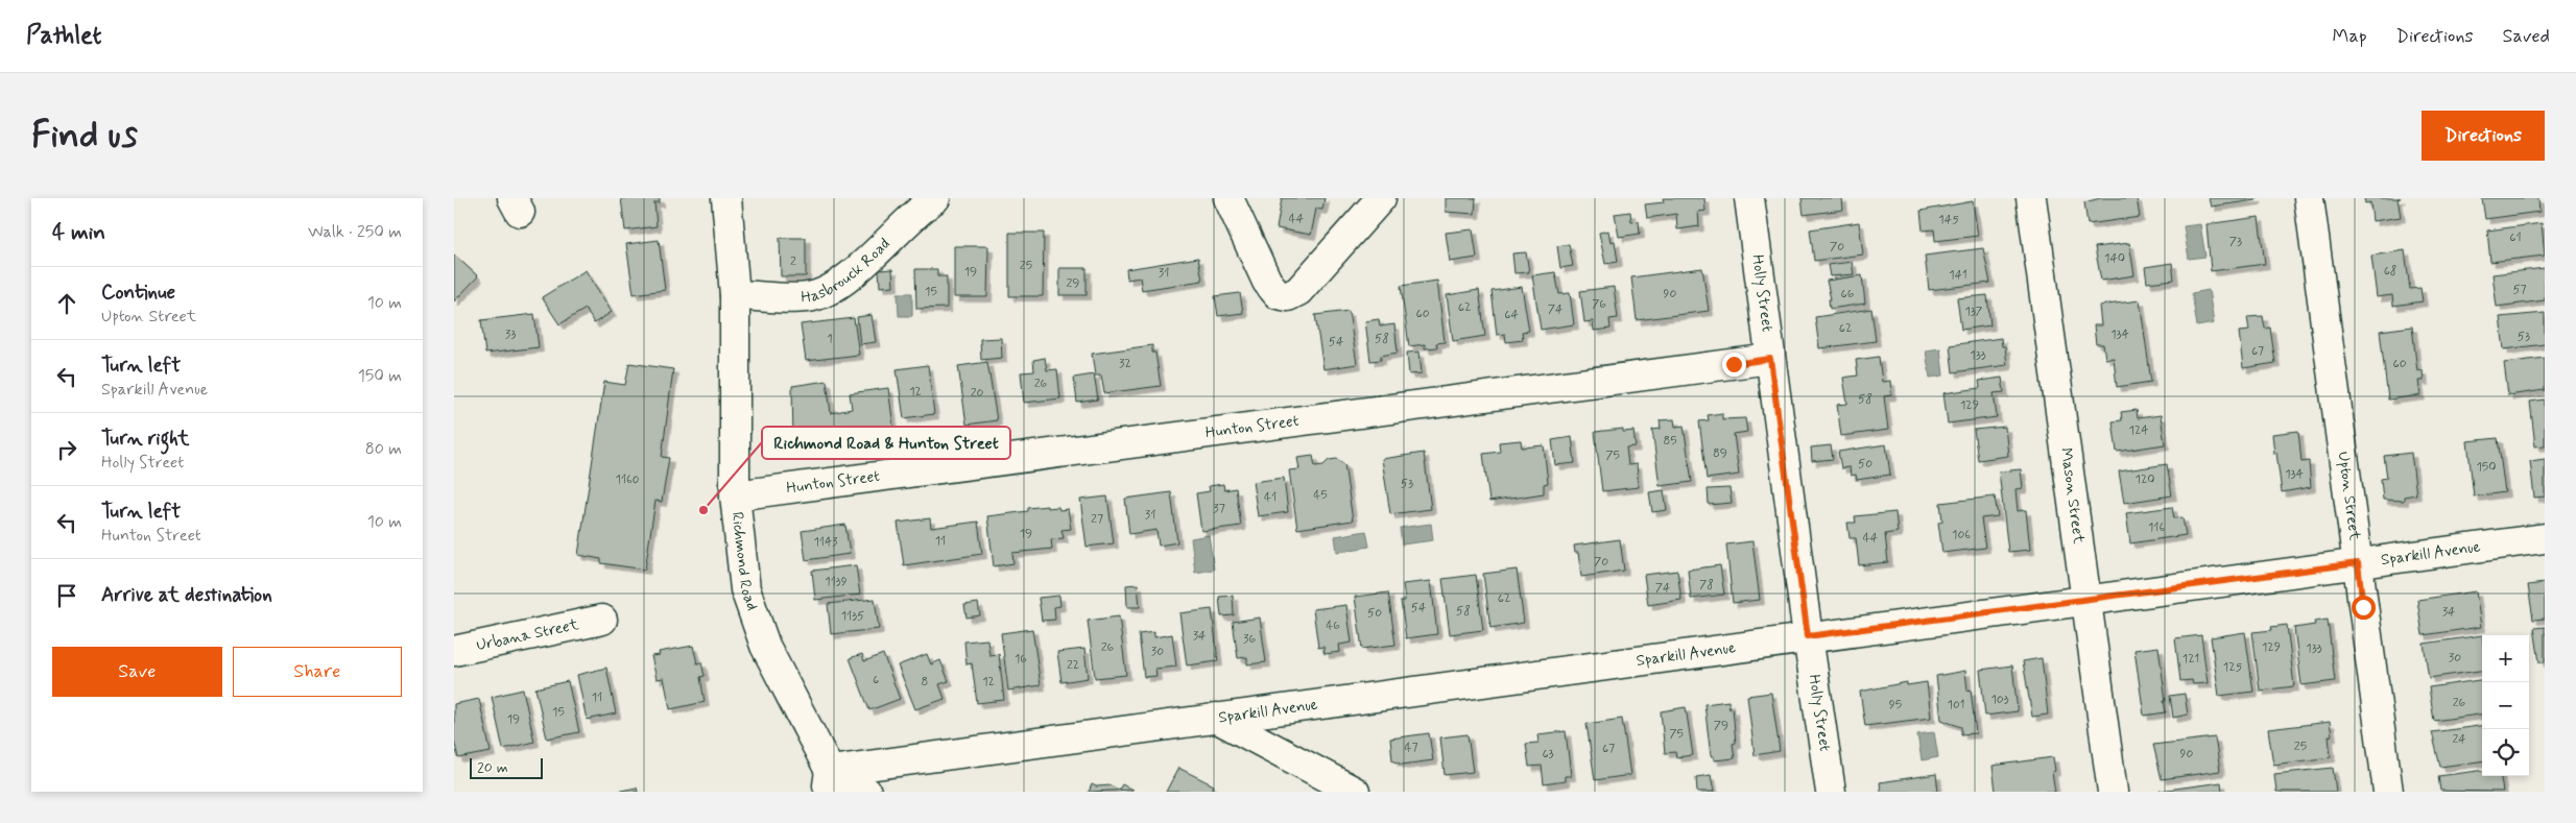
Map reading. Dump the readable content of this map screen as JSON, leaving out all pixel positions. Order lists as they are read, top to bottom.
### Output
{
  "streets": {
    "street": [
      "Hasbrouck Road",
      "Holly Street",
      "Hunton Street",
      "Mason Street",
      "Upton Street",
      "Sparkill Avenue",
      "Richmond Road",
      "Urbana Street"
    ]
  },
  "crossings": [
    ["Hasbrouck Road", "Richmond Road"],
    ["Holly Street", "Hunton Street"],
    ["Holly Street", "Sparkill Avenue"],
    ["Hunton Street", "Richmond Road"],
    ["Mason Street", "Sparkill Avenue"],
    ["Upton Street", "Sparkill Avenue"],
    ["Sparkill Avenue", "Richmond Road"]
  ],
  "places": ["Richmond Road & Hunton Street"],
  "house_numbers": [
    "44",
    "145",
    "61",
    "73",
    "70",
    "140",
    "2",
    "25",
    "68",
    "19",
    "31",
    "141",
    "29",
    "57",
    "15",
    "90",
    "66",
    "76",
    "62",
    "74",
    "137",
    "60",
    "64",
    "62",
    "33",
    "134",
    "53",
    "1",
    "58",
    "54",
    "67",
    "133",
    "32",
    "60",
    "26",
    "12",
    "20",
    "58",
    "129",
    "124",
    "85",
    "89",
    "75",
    "50",
    "150",
    "134",
    "1160",
    "120",
    "53",
    "45",
    "41",
    "37",
    "31",
    "27",
    "116",
    "19",
    "106",
    "44",
    "11",
    "1143",
    "70",
    "1139",
    "78",
    "74",
    "62",
    "54",
    "58",
    "34",
    "50",
    "1135",
    "46",
    "34",
    "36",
    "26",
    "129",
    "133",
    "30",
    "30",
    "16",
    "121",
    "22",
    "125",
    "6",
    "8",
    "12",
    "11",
    "103",
    "26",
    "95",
    "101",
    "15",
    "19",
    "79",
    "75",
    "24",
    "25",
    "47",
    "67",
    "63",
    "90"
  ],
  "scale_bar": "20 m",
  "page": {
    "header": "Pathlet",
    "nav": ["Map", "Directions", "Saved"],
    "buttons": [
      "Directions",
      ["Save", "Share"]
    ],
    "title": "Find us",
    "heading": ["4 min", "Walk · 250 m"],
    "list": [
      ["Continue", "Upton Street", "10 m"],
      ["Turn left", "Sparkill Avenue", "150 m"],
      ["Turn right", "Holly Street", "80 m"],
      ["Turn left", "Hunton Street", "10 m"],
      "Arrive at destination"
    ],
    "map_buttons": ["+", "−"],
    "scale": "20 m"
  }
}
